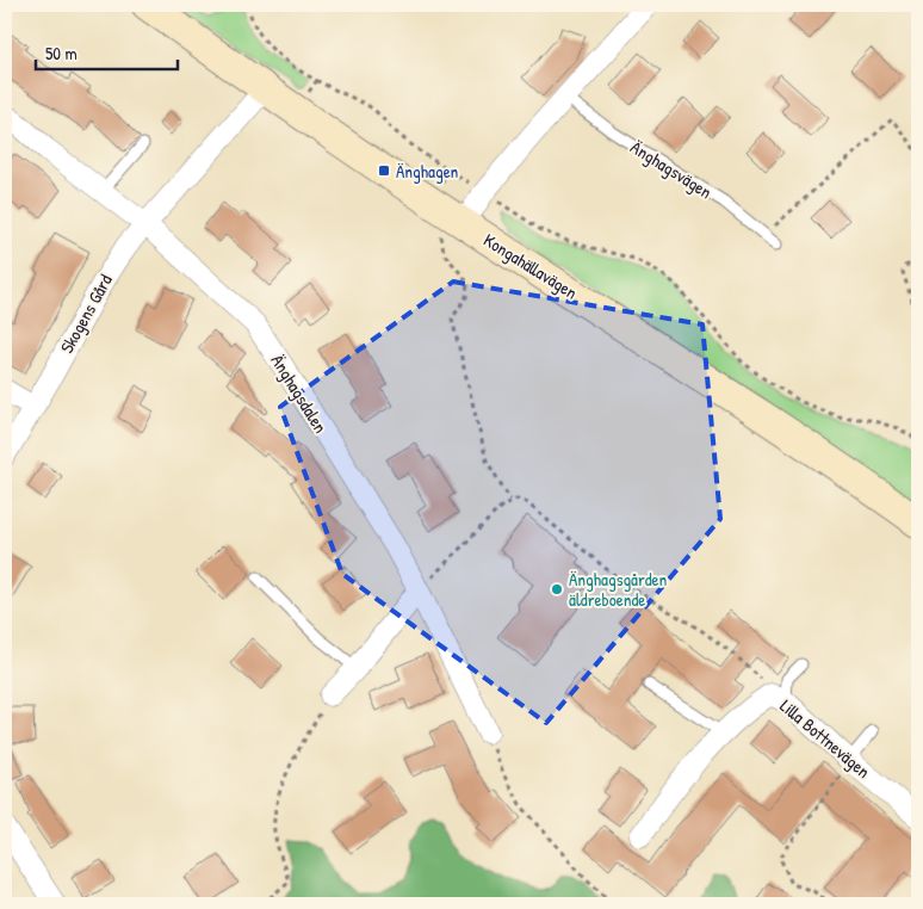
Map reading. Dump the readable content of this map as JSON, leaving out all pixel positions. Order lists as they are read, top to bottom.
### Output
{
  "streets": {
    "street": [
      "Kongahällavägen",
      "Skogens Gård",
      "Änghagsdalen",
      "Lilla Bottnevägen"
    ],
    "lane": ["Änghagsvägen"]
  },
  "crossings": [
    ["Kongahällavägen", "Skogens Gård"],
    ["Skogens Gård", "Änghagsdalen"]
  ],
  "places": {
    "transit": ["Änghagen"],
    "other": ["Änghagsgården äldreboende"]
  },
  "scale_bar": "50 m"
}
